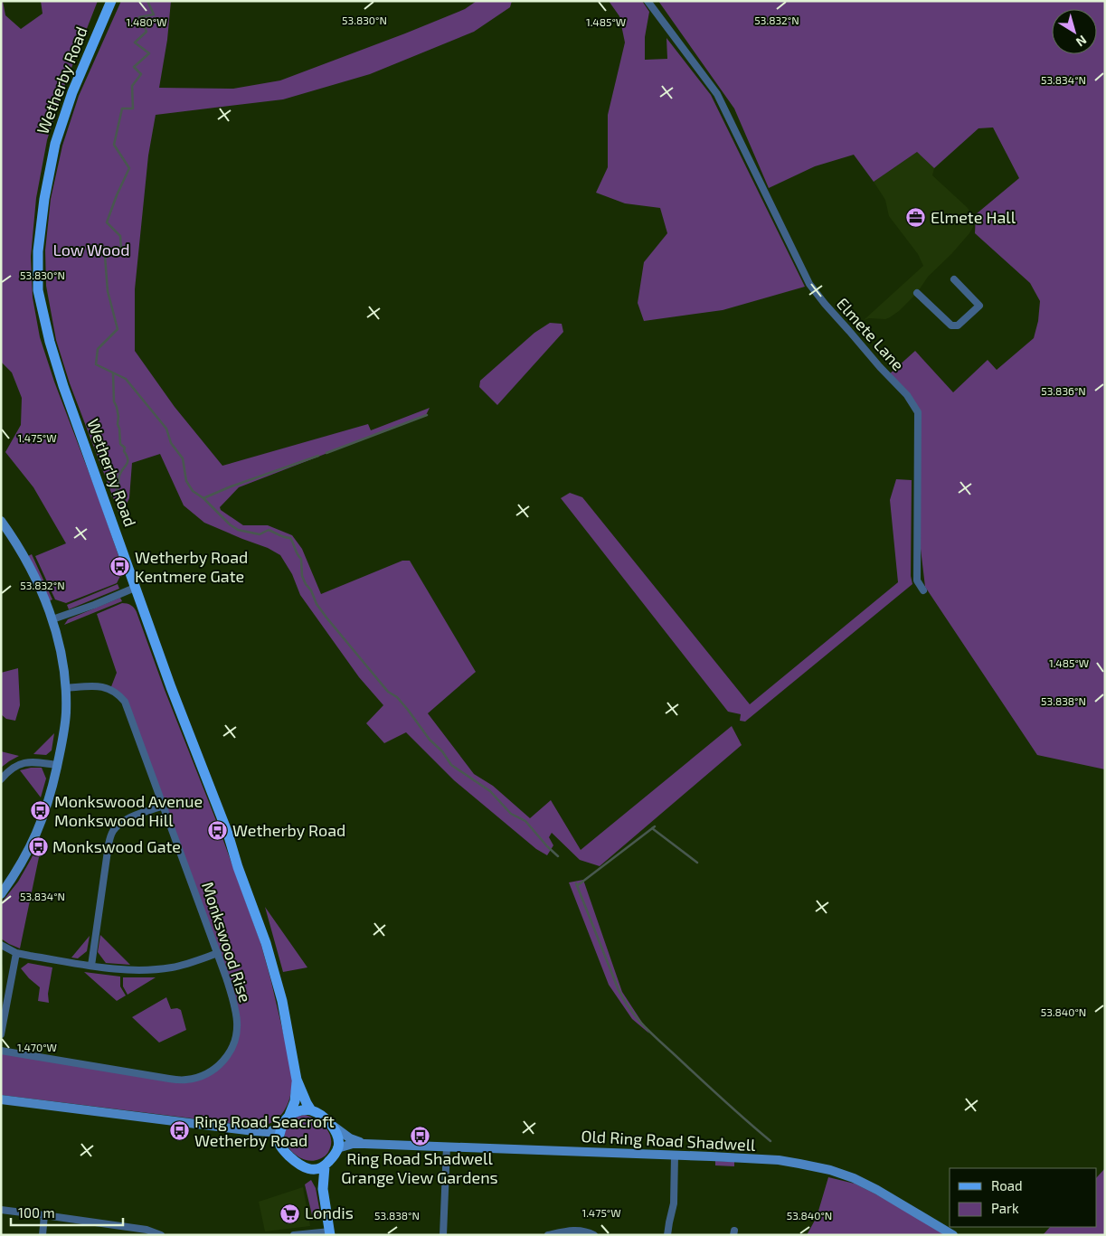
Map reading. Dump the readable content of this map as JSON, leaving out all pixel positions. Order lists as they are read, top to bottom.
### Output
{
  "streets": {
    "main road": ["Wetherby Road", "Old Ring Road Shadwell"],
    "street": ["Elmete Lane", "Monkswood Rise"]
  },
  "parks": ["Low Wood"],
  "places": {
    "office": ["Elmete Hall"],
    "bus stop": [
      "Wetherby Road Kentmere Gate",
      "Monkswood Avenue Monkswood Hill",
      "Wetherby Road",
      "Monkswood Gate",
      "Ring Road Seacroft Wetherby Road",
      "Ring Road Shadwell Grange View Gardens"
    ],
    "supermarket": ["Londis"]
  },
  "legend": ["Road", "Park"],
  "scale_bar": "100 m",
  "north": "bottom right",
  "coordinates": [
    "53.830°N",
    "53.832°N",
    "1.480°W",
    "1.485°W",
    "53.834°N",
    "53.836°N",
    "1.475°W",
    "53.838°N",
    "53.840°N",
    "1.470°W"
  ]
}
